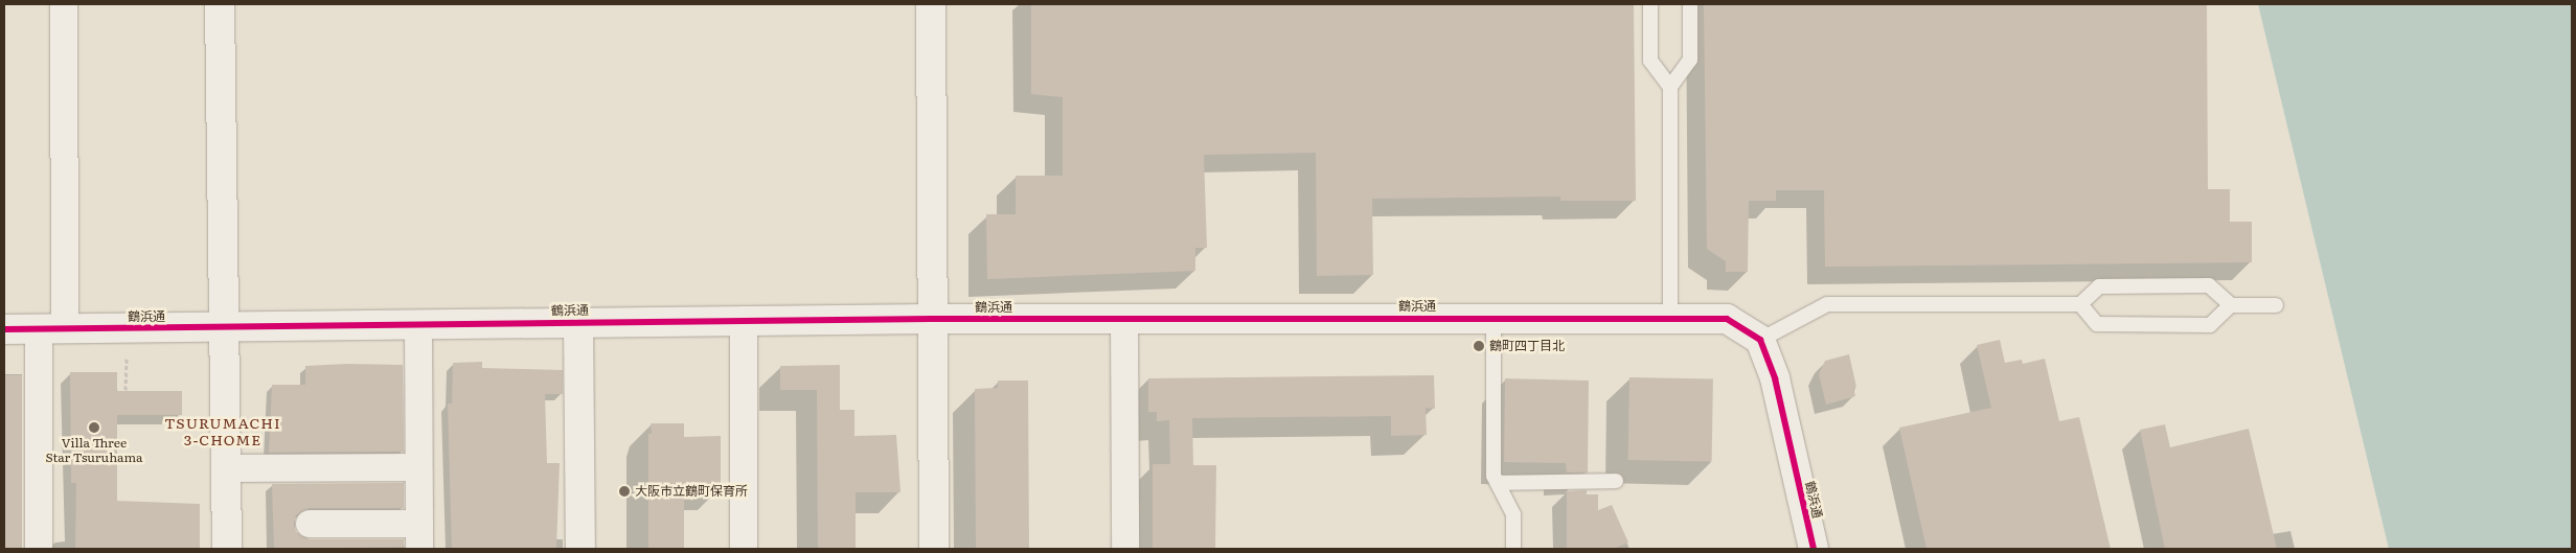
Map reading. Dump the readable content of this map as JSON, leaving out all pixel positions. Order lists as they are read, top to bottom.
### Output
{
  "streets": {
    "street": ["鶴浜通"]
  },
  "districts": ["TSURUMACHI 3-CHOME"],
  "places": ["鶴町四丁目北", "Villa Three Star Tsuruhama", "大阪市立鶴町保育所"]
}
